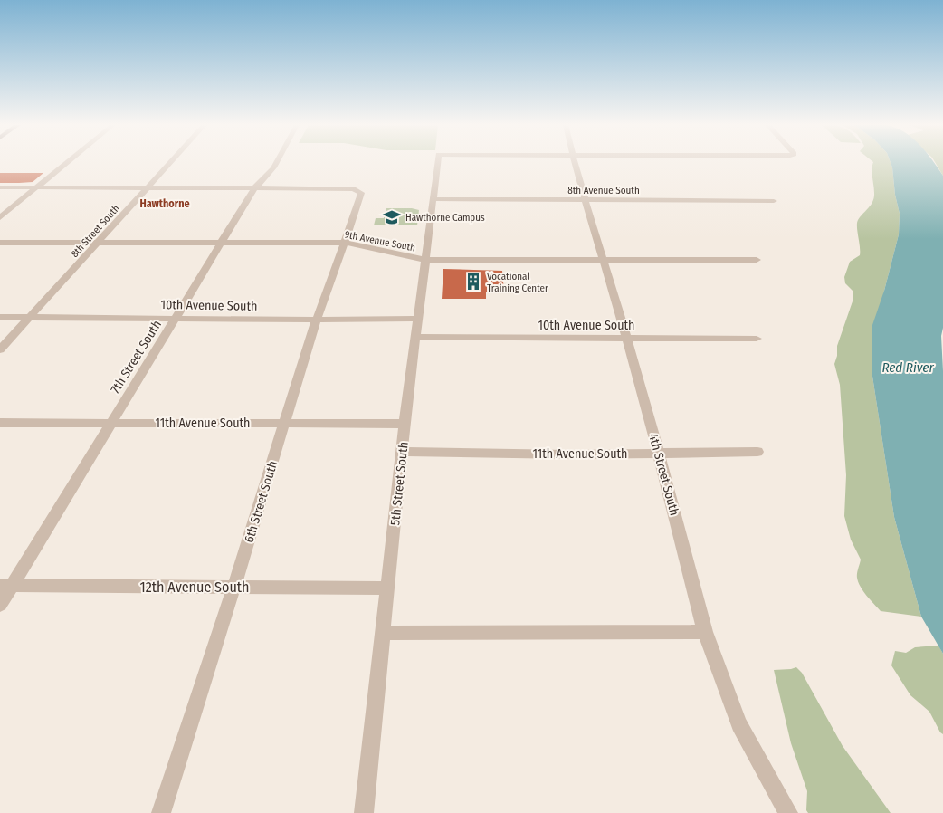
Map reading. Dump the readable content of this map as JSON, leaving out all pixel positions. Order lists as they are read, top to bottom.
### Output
{
  "streets": {
    "street": [
      "8th Avenue South",
      "8th Street South",
      "9th Avenue South",
      "10th Avenue South",
      "7th Street South",
      "11th Avenue South",
      "4th Street South",
      "5th Street South",
      "6th Street South",
      "12th Avenue South"
    ]
  },
  "crossings": [
    ["8th Avenue South", "4th Street South"],
    ["8th Avenue South", "5th Street South"],
    ["8th Street South", "9th Avenue South"],
    ["8th Street South", "10th Avenue South"],
    ["9th Avenue South", "7th Street South"],
    ["9th Avenue South", "4th Street South"],
    ["9th Avenue South", "5th Street South"],
    ["9th Avenue South", "6th Street South"],
    ["10th Avenue South", "7th Street South"],
    ["10th Avenue South", "4th Street South"],
    ["10th Avenue South", "5th Street South"],
    ["10th Avenue South", "6th Street South"],
    ["7th Street South", "11th Avenue South"],
    ["7th Street South", "6th Street South"],
    ["7th Street South", "12th Avenue South"],
    ["11th Avenue South", "4th Street South"],
    ["11th Avenue South", "5th Street South"],
    ["11th Avenue South", "6th Street South"],
    ["5th Street South", "12th Avenue South"],
    ["6th Street South", "12th Avenue South"]
  ],
  "districts": ["Hawthorne"],
  "water": ["Red River"],
  "places": {
    "school or university": ["Hawthorne Campus"],
    "building": ["Vocational Training Center"]
  }
}
